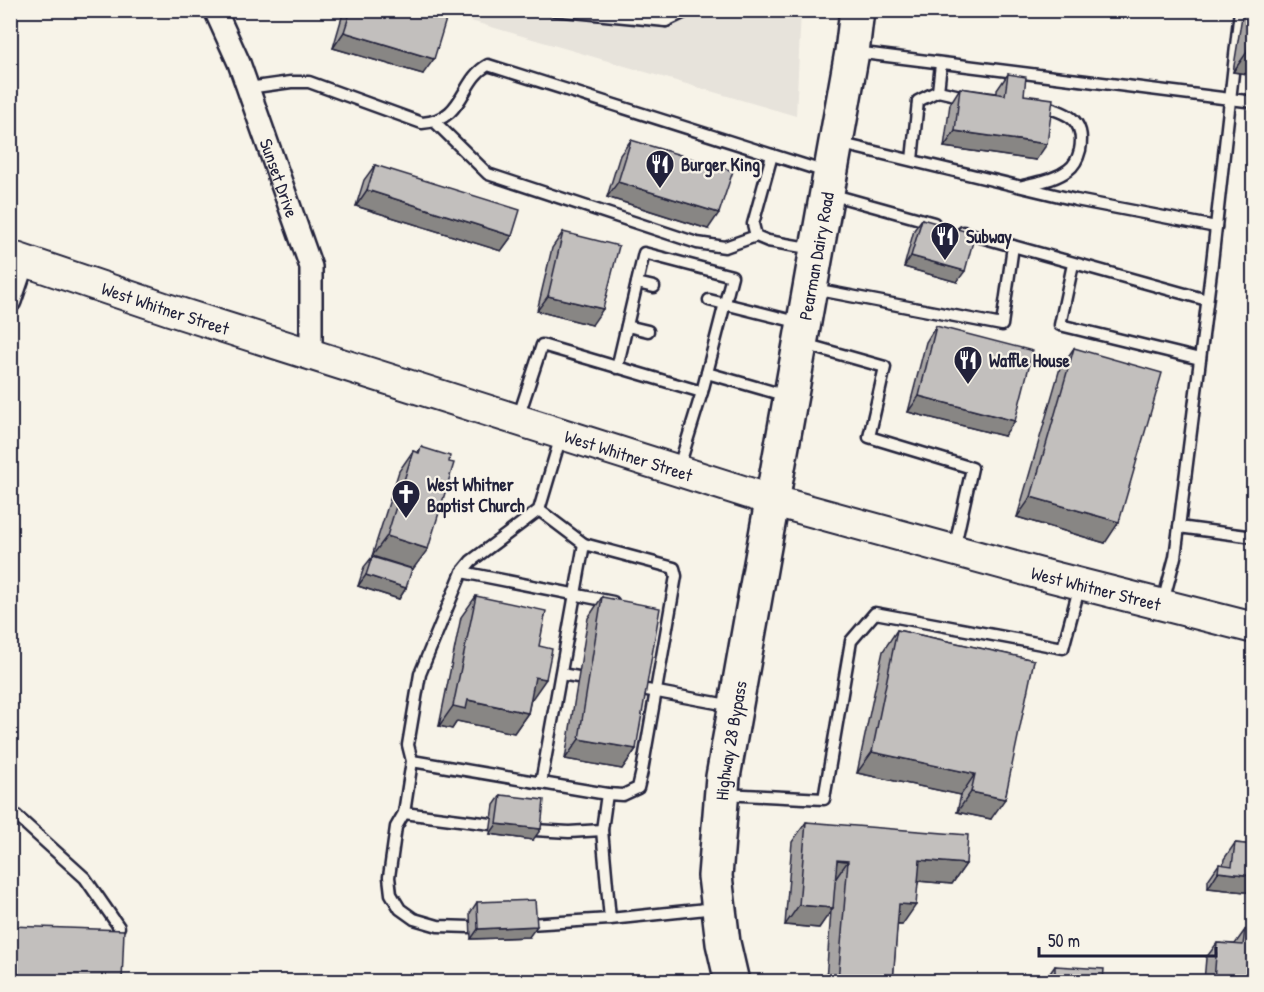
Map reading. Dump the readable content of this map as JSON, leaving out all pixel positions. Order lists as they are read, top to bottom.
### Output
{
  "streets": {
    "highway": ["Pearman Dairy Road", "Highway 28 Bypass"],
    "main road": ["West Whitner Street"],
    "street": ["Sunset Drive"]
  },
  "crossings": [
    ["Sunset Drive", "West Whitner Street"],
    ["Pearman Dairy Road", "West Whitner Street"],
    ["Pearman Dairy Road", "Highway 28 Bypass"],
    ["West Whitner Street", "Highway 28 Bypass"]
  ],
  "places": {
    "restaurant": ["Burger King", "Subway", "Waffle House"],
    "church": ["West Whitner Baptist Church"]
  },
  "scale_bar": "50 m"
}
